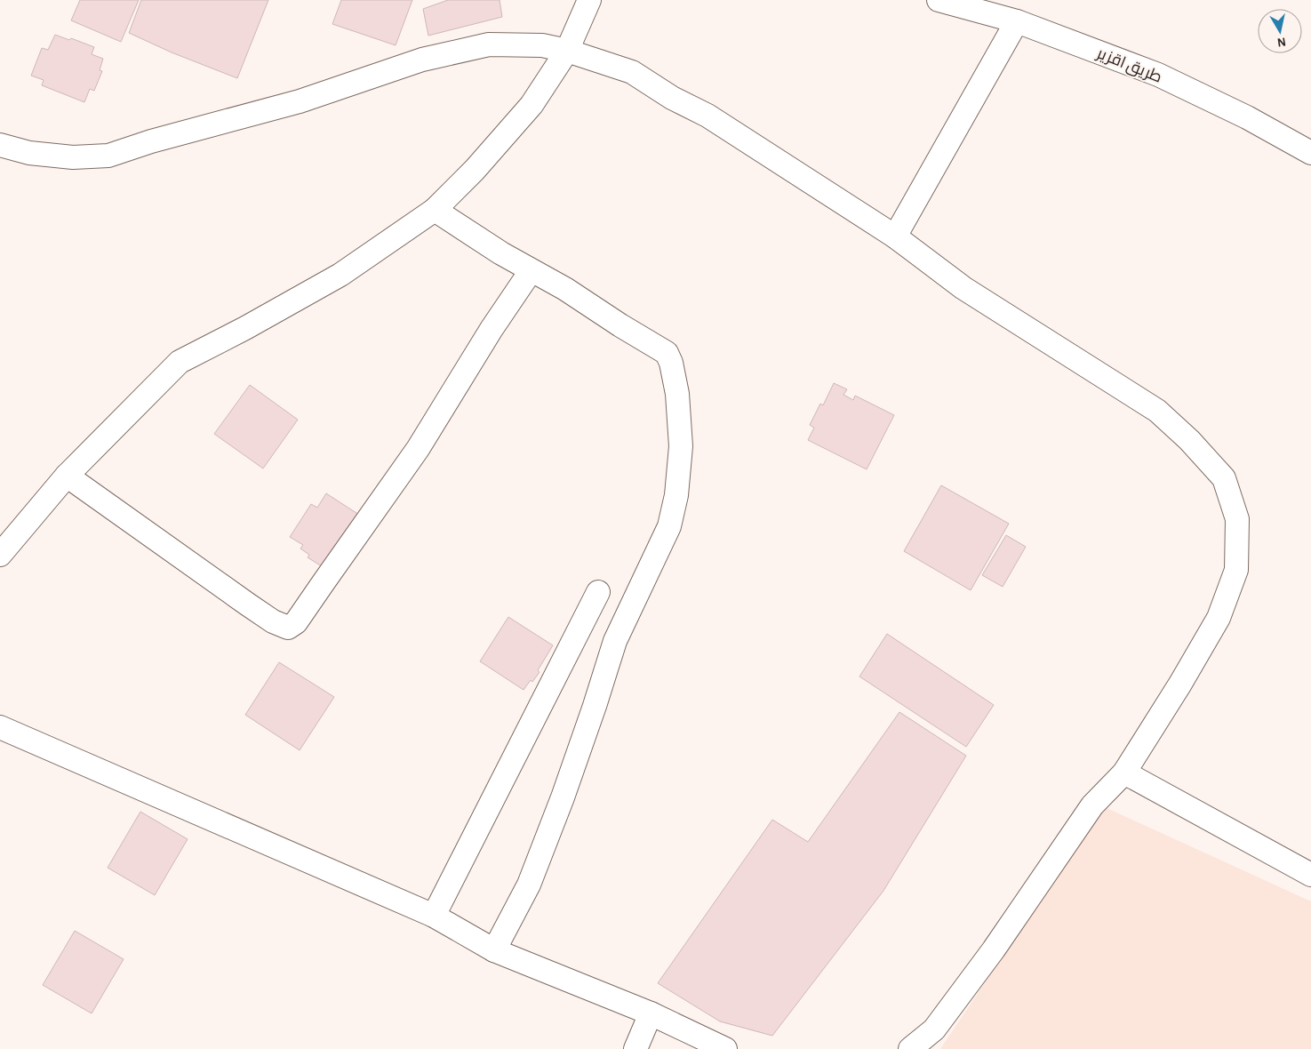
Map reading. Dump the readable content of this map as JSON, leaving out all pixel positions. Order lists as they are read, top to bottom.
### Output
{
  "streets": {
    "street": ["طريق اقزير"]
  },
  "north": "bottom"
}
